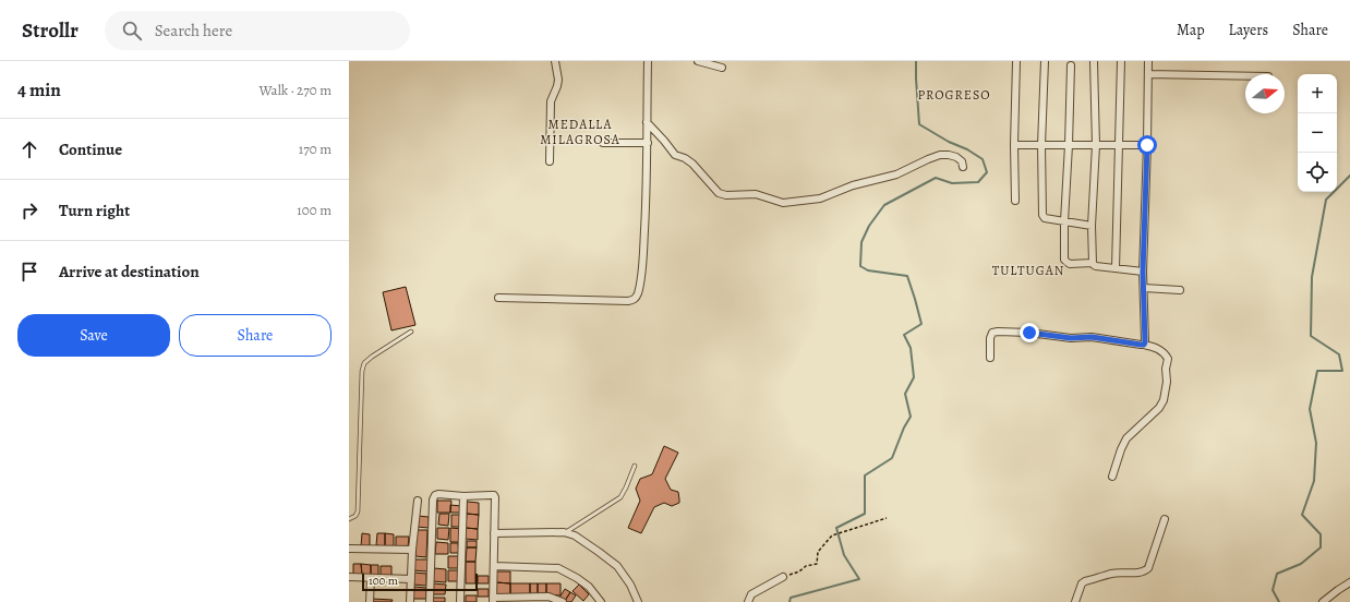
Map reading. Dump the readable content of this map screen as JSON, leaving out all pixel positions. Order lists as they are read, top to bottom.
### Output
{
  "districts": ["PROGRESO", "MEDALLA MILAGROSA", "TULTUGAN"],
  "scale_bar": "100 m",
  "north": "right",
  "page": {
    "header": "Strollr",
    "search": "Search here",
    "nav": ["Map", "Layers", "Share"],
    "heading": ["4 min", "Walk · 270 m"],
    "map_buttons": ["+", "−"],
    "list": [
      ["Continue", "170 m"],
      ["Turn right", "100 m"],
      "Arrive at destination"
    ],
    "buttons": ["Save", "Share"],
    "scale": "100 m"
  }
}
